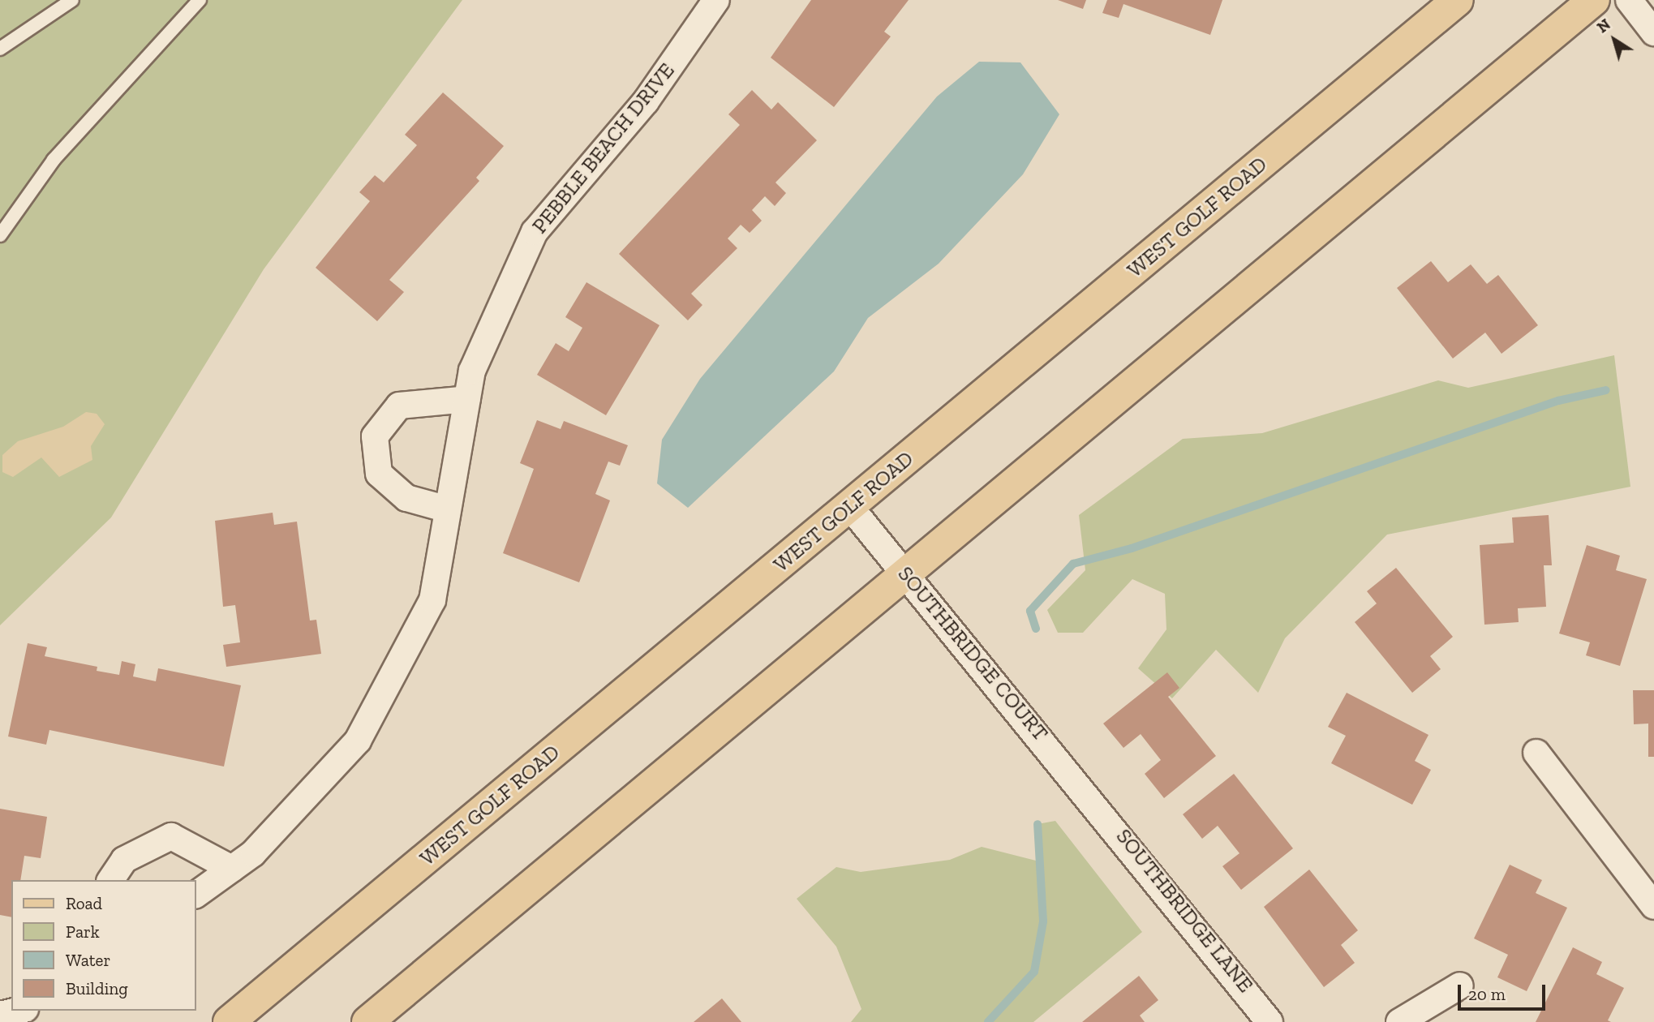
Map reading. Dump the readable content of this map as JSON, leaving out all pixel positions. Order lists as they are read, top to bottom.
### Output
{
  "streets": {
    "main road": ["WEST GOLF ROAD"],
    "street": ["PEBBLE BEACH DRIVE", "SOUTHBRIDGE COURT", "SOUTHBRIDGE LANE"]
  },
  "crossings": [
    ["WEST GOLF ROAD", "SOUTHBRIDGE COURT"],
    ["SOUTHBRIDGE COURT", "SOUTHBRIDGE LANE"]
  ],
  "legend": [
    "Road",
    "Park",
    "Water",
    "Building"
  ],
  "scale_bar": "20 m",
  "north": "top left"
}
